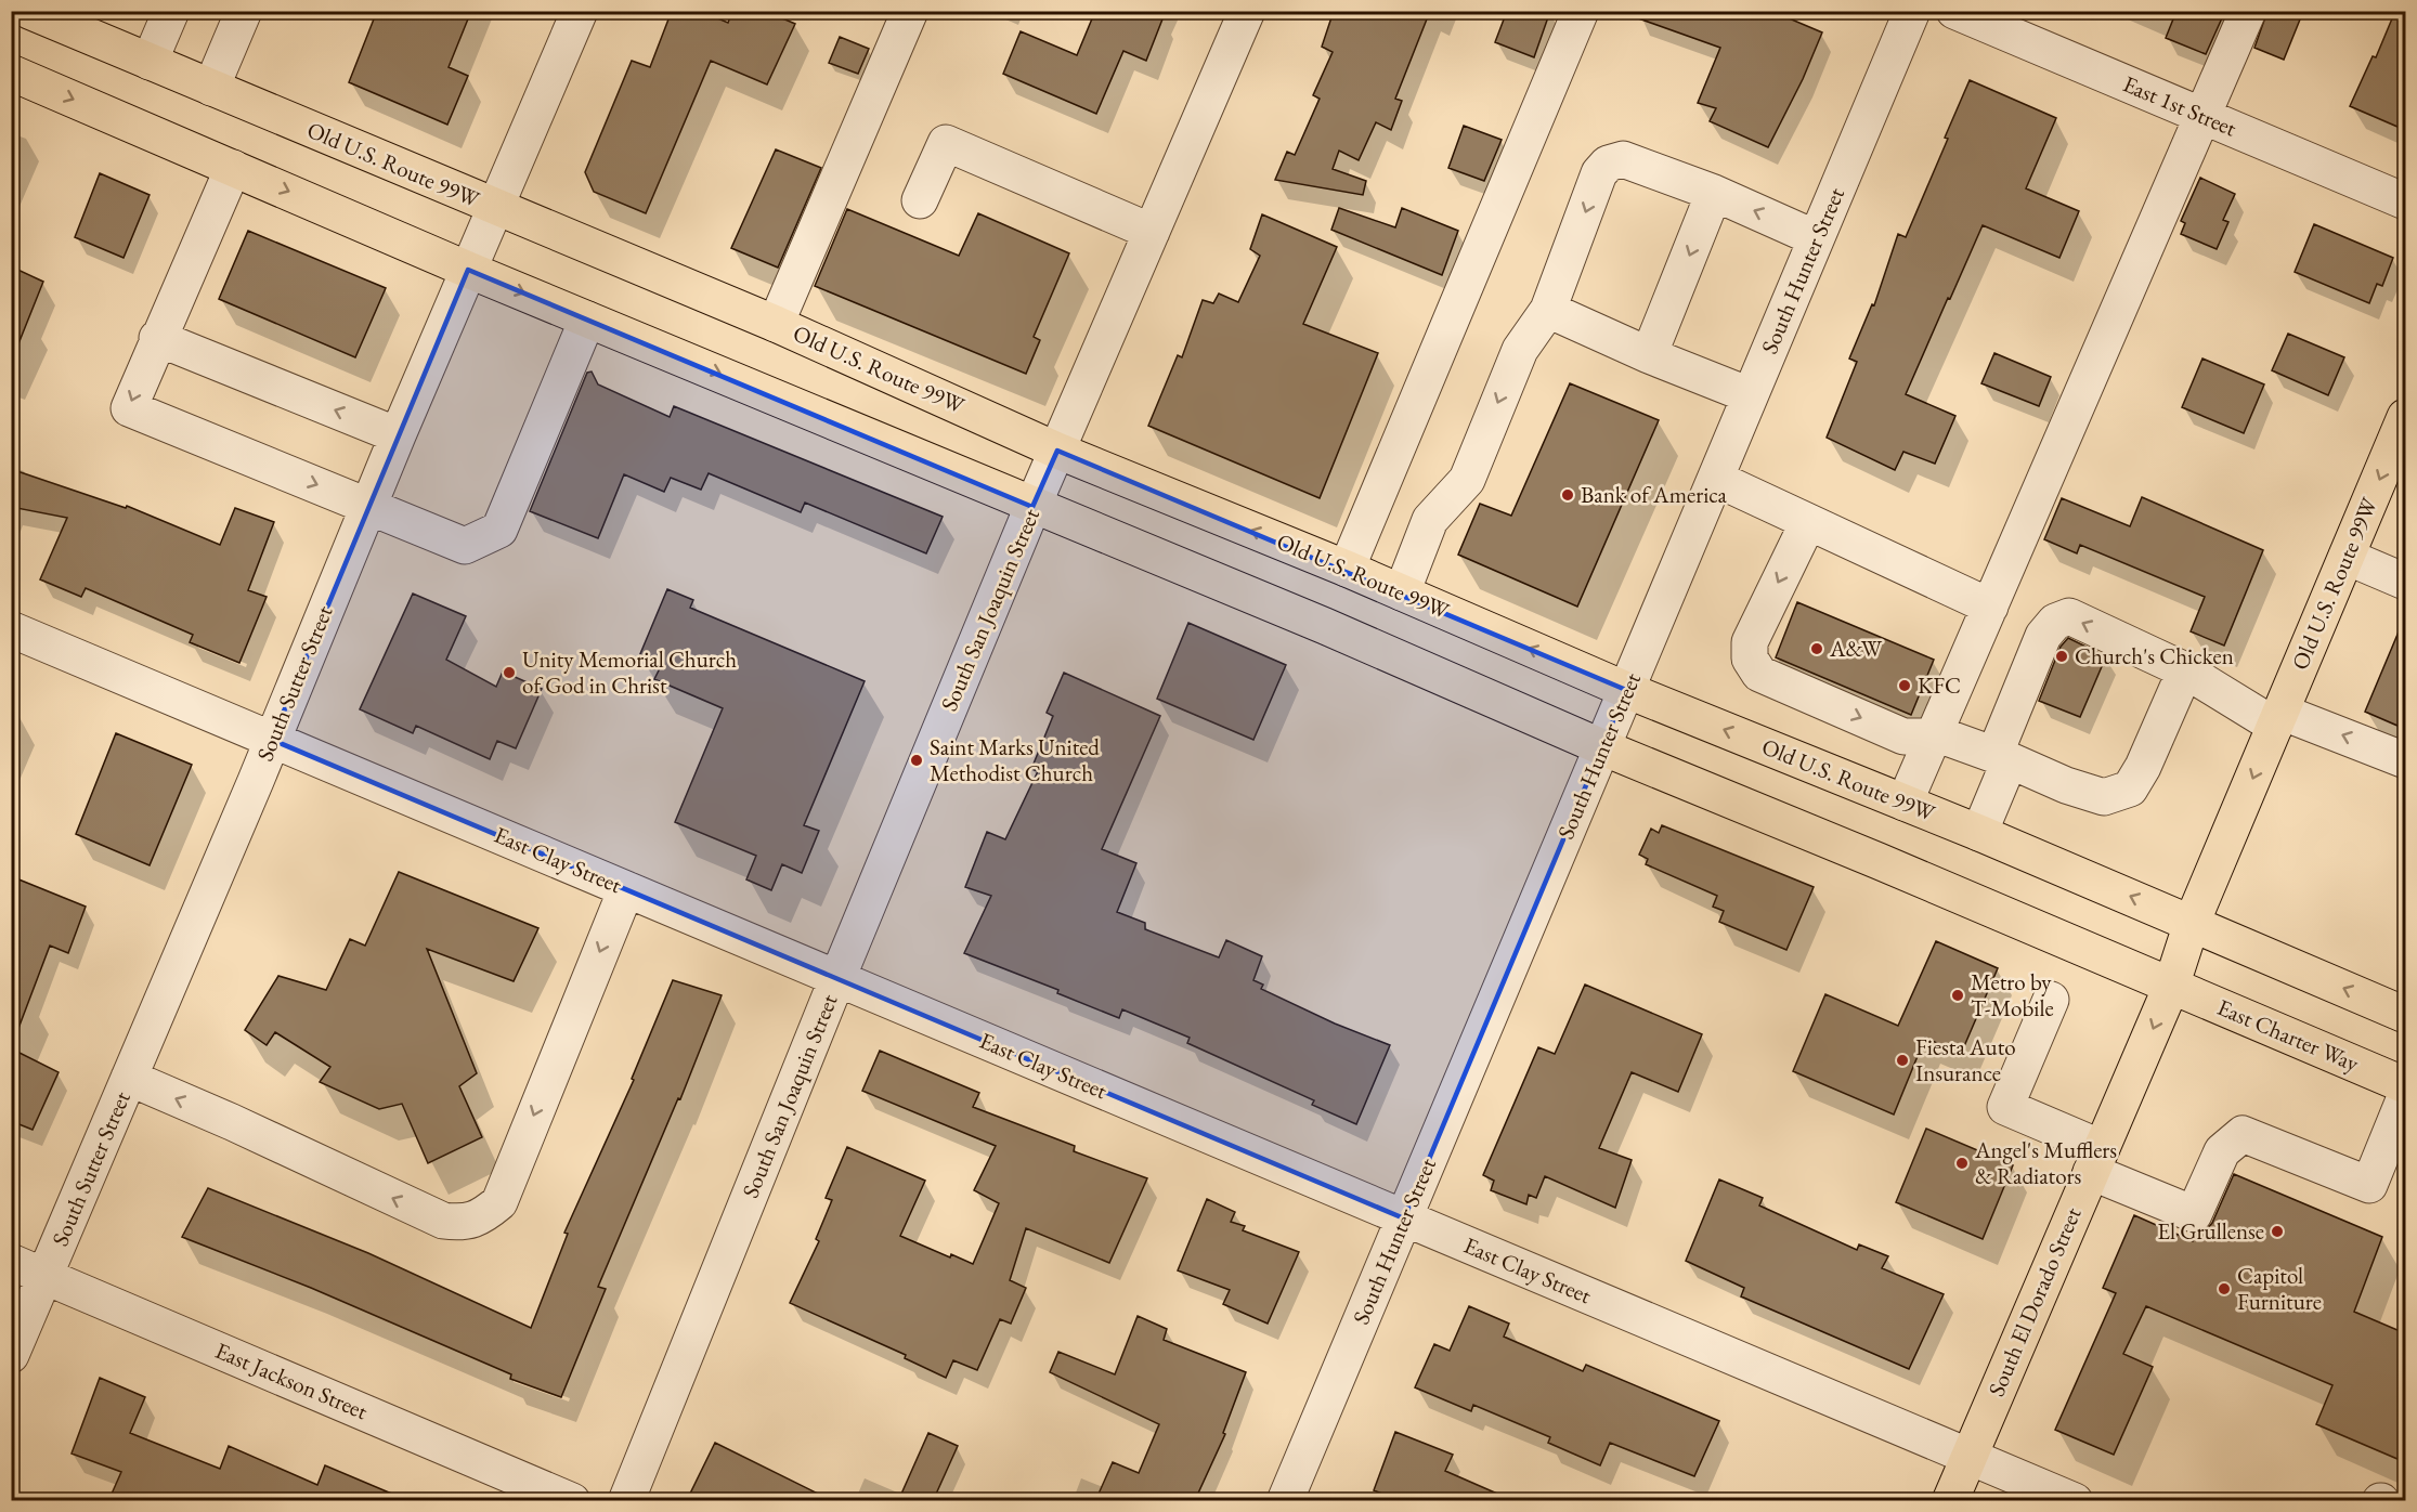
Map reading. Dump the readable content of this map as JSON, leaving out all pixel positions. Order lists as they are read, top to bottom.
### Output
{
  "streets": {
    "main road": ["Old U.S. Route 99W", "East Charter Way", "South El Dorado Street"],
    "street": [
      "East 1st Street",
      "South Hunter Street",
      "South San Joaquin Street",
      "South Sutter Street",
      "East Clay Street",
      "East Jackson Street"
    ]
  },
  "crossings": [
    ["Old U.S. Route 99W", "South Hunter Street"],
    ["Old U.S. Route 99W", "South San Joaquin Street"],
    ["Old U.S. Route 99W", "South Sutter Street"],
    ["Old U.S. Route 99W", "South El Dorado Street"],
    ["South Hunter Street", "East Clay Street"],
    ["South San Joaquin Street", "East Clay Street"],
    ["South Sutter Street", "East Clay Street"],
    ["South Sutter Street", "East Jackson Street"],
    ["East Clay Street", "South El Dorado Street"],
    ["East Charter Way", "South El Dorado Street"]
  ],
  "places": [
    "Bank of America",
    "A&W",
    "Church's Chicken",
    "Unity Memorial Church of God in Christ",
    "KFC",
    "Saint Marks United Methodist Church",
    "Metro by T-Mobile",
    "Fiesta Auto Insurance",
    "Angel's Mufflers & Radiators",
    "El Grullense",
    "Capitol Furniture"
  ]
}
